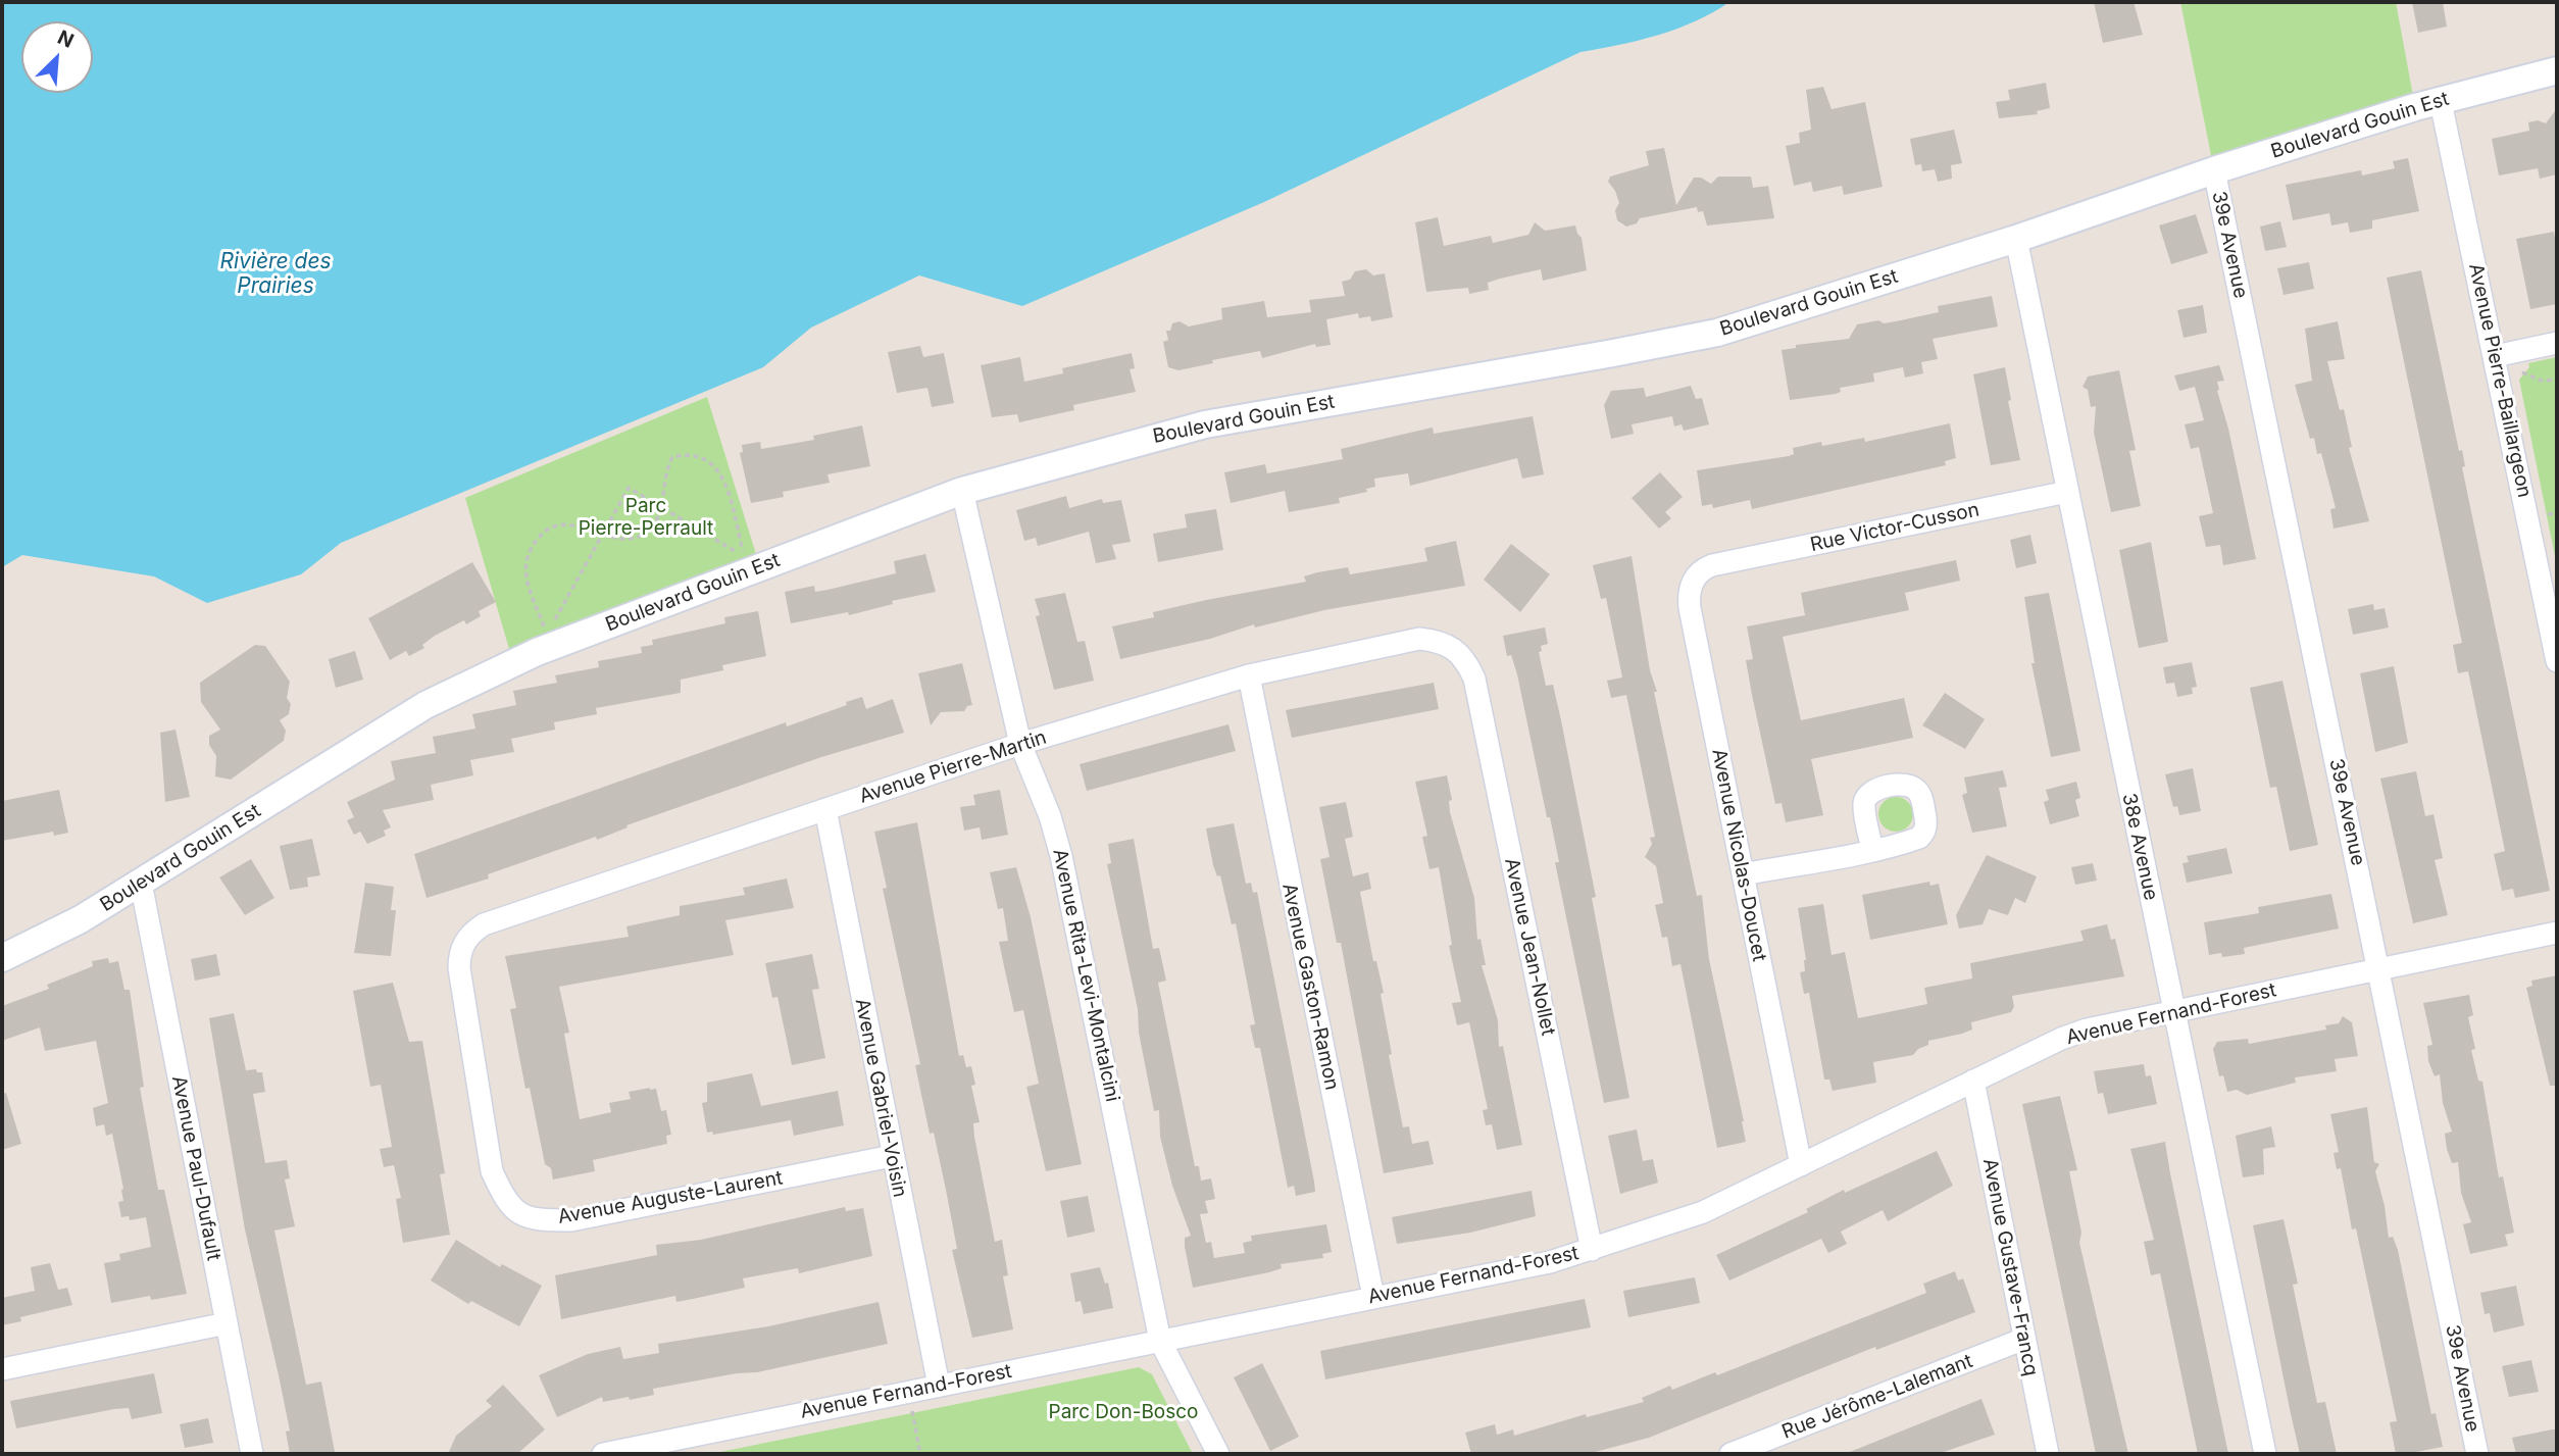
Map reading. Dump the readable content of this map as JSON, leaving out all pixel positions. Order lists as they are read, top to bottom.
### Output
{
  "streets": {
    "street": [
      "Boulevard Gouin Est",
      "39e Avenue",
      "Avenue Pierre-Baillargeon",
      "Rue Victor-Cusson",
      "Avenue Pierre-Martin",
      "38e Avenue",
      "Avenue Nicolas-Doucet",
      "Avenue Jean-Nollet",
      "Avenue Rita-Levi-Montalcini",
      "Avenue Gaston-Ramon",
      "Avenue Fernand-Forest",
      "Avenue Gabriel-Voisin",
      "Avenue Paul-Dufault",
      "Avenue Auguste-Laurent",
      "Avenue Gustave-Francq",
      "Rue Jérôme-Lalemant"
    ]
  },
  "crossings": [
    ["Boulevard Gouin Est", "39e Avenue"],
    ["Boulevard Gouin Est", "Avenue Pierre-Baillargeon"],
    ["Boulevard Gouin Est", "38e Avenue"],
    ["Boulevard Gouin Est", "Avenue Rita-Levi-Montalcini"],
    ["Boulevard Gouin Est", "Avenue Paul-Dufault"],
    ["39e Avenue", "Avenue Fernand-Forest"],
    ["Rue Victor-Cusson", "38e Avenue"],
    ["Rue Victor-Cusson", "Avenue Nicolas-Doucet"],
    ["Avenue Pierre-Martin", "Avenue Jean-Nollet"],
    ["Avenue Pierre-Martin", "Avenue Rita-Levi-Montalcini"],
    ["Avenue Pierre-Martin", "Avenue Gaston-Ramon"],
    ["Avenue Pierre-Martin", "Avenue Gabriel-Voisin"],
    ["Avenue Pierre-Martin", "Avenue Auguste-Laurent"],
    ["38e Avenue", "Avenue Fernand-Forest"],
    ["Avenue Nicolas-Doucet", "Avenue Fernand-Forest"],
    ["Avenue Jean-Nollet", "Avenue Fernand-Forest"],
    ["Avenue Rita-Levi-Montalcini", "Avenue Fernand-Forest"],
    ["Avenue Gaston-Ramon", "Avenue Fernand-Forest"],
    ["Avenue Fernand-Forest", "Avenue Gabriel-Voisin"],
    ["Avenue Fernand-Forest", "Avenue Gustave-Francq"],
    ["Avenue Gabriel-Voisin", "Avenue Auguste-Laurent"],
    ["Avenue Gustave-Francq", "Rue Jérôme-Lalemant"]
  ],
  "water": ["Rivière des Prairies"],
  "parks": ["Parc Pierre-Perrault", "Parc Don-Bosco"],
  "north": "top right"
}
